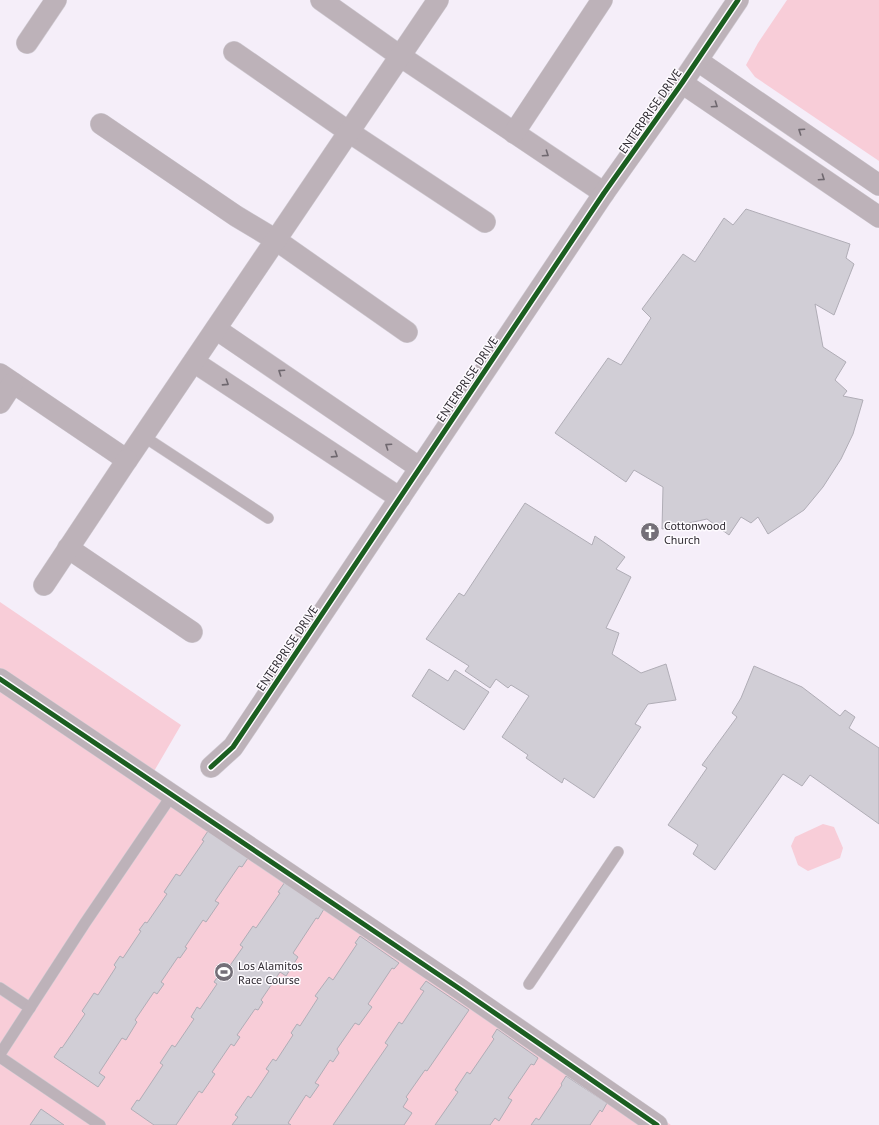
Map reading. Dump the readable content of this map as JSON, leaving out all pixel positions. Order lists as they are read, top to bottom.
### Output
{
  "streets": {
    "street": ["ENTERPRISE DRIVE"]
  },
  "places": {
    "church": ["Cottonwood Church"],
    "sports": ["Los Alamitos Race Course"]
  }
}
